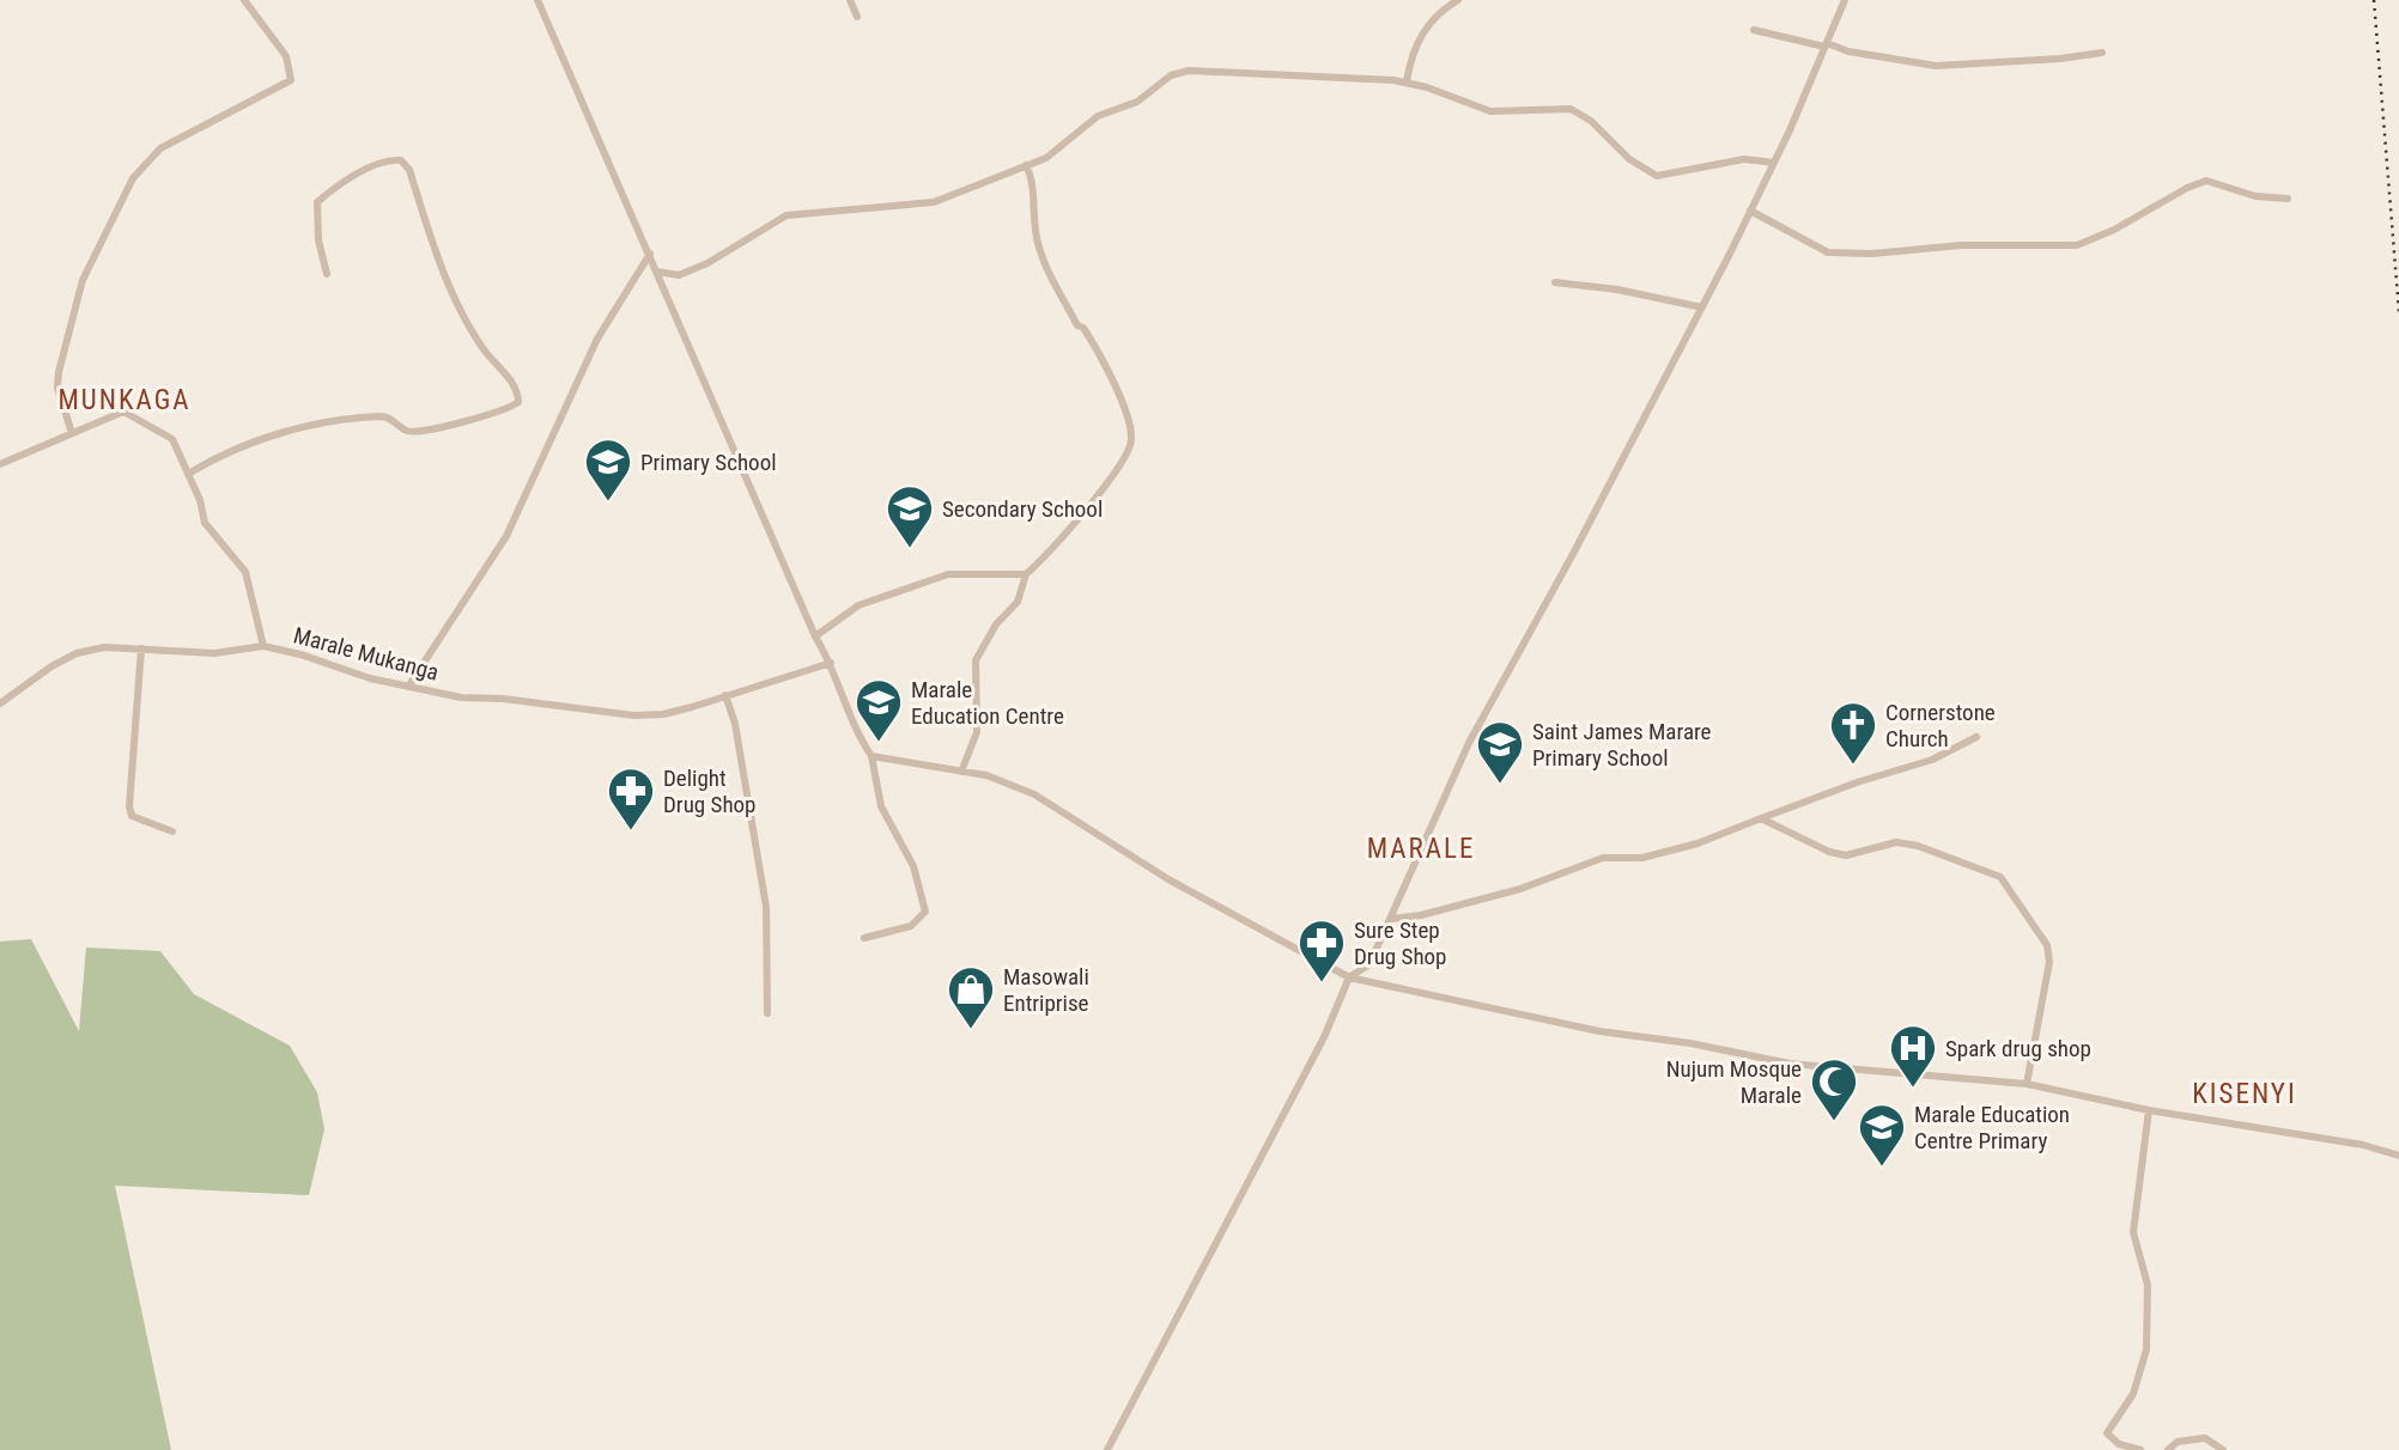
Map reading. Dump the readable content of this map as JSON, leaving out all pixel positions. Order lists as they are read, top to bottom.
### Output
{
  "streets": {
    "street": ["Marale Mukanga"]
  },
  "districts": ["MUNKAGA", "MARALE", "KISENYI"],
  "places": {
    "school or university": [
      "Primary School",
      "Secondary School",
      "Marale Education Centre",
      "Saint James Marare Primary School",
      "Marale Education Centre Primary"
    ],
    "church": ["Cornerstone Church"],
    "pharmacy": ["Delight Drug Shop", "Sure Step Drug Shop"],
    "shop": ["Masowali Entriprise"],
    "hospital": ["Spark drug shop"],
    "mosque": ["Nujum Mosque Marale"]
  }
}
